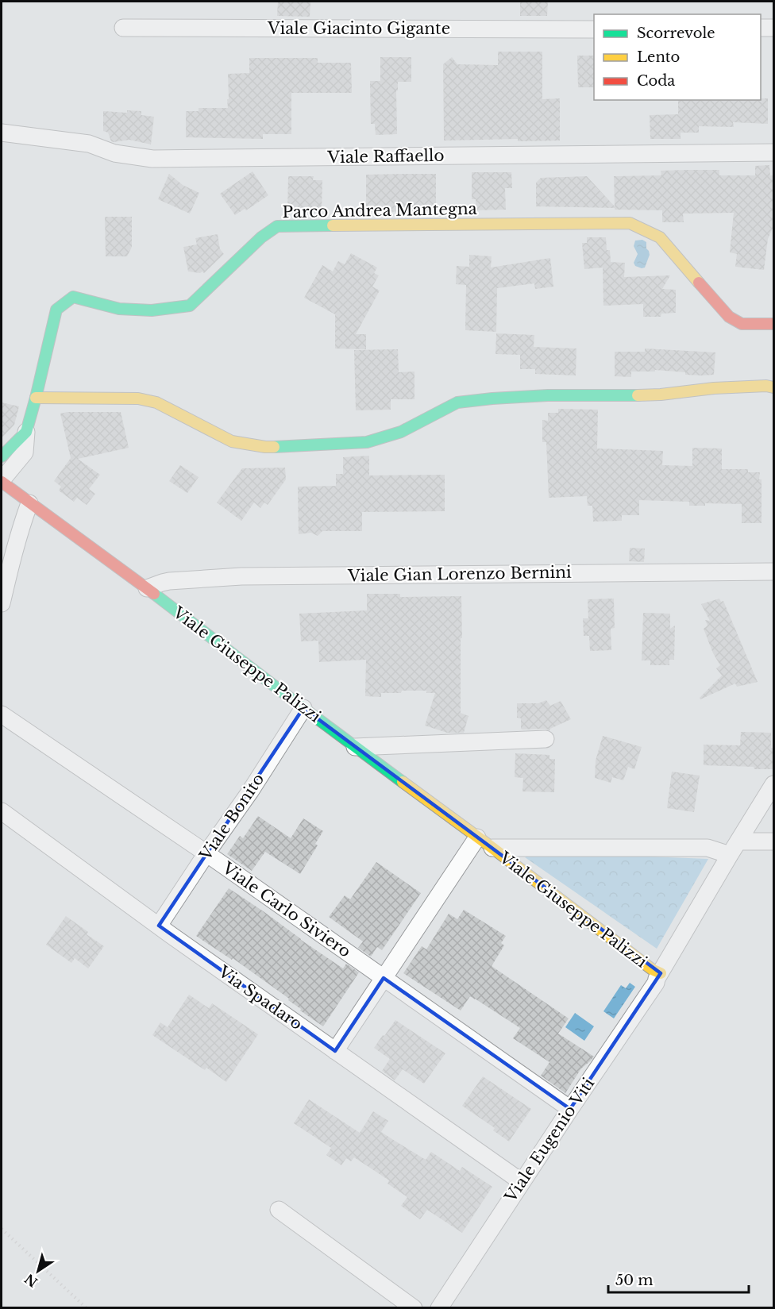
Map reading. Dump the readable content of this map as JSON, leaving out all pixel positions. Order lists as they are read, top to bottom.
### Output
{
  "streets": {
    "street": [
      "Viale Giacinto Gigante",
      "Viale Raffaello",
      "Parco Andrea Mantegna",
      "Viale Gian Lorenzo Bernini",
      "Viale Giuseppe Palizzi",
      "Viale Bonito",
      "Viale Carlo Siviero",
      "Via Spadaro",
      "Viale Eugenio Viti"
    ]
  },
  "crossings": [
    ["Viale Gian Lorenzo Bernini", "Viale Giuseppe Palizzi"],
    ["Viale Giuseppe Palizzi", "Viale Bonito"],
    ["Viale Giuseppe Palizzi", "Viale Eugenio Viti"],
    ["Viale Bonito", "Viale Carlo Siviero"],
    ["Viale Bonito", "Via Spadaro"],
    ["Viale Carlo Siviero", "Viale Eugenio Viti"],
    ["Via Spadaro", "Viale Eugenio Viti"]
  ],
  "legend": ["Scorrevole", "Lento", "Coda"],
  "scale_bar": "50 m",
  "north": "bottom left"
}
